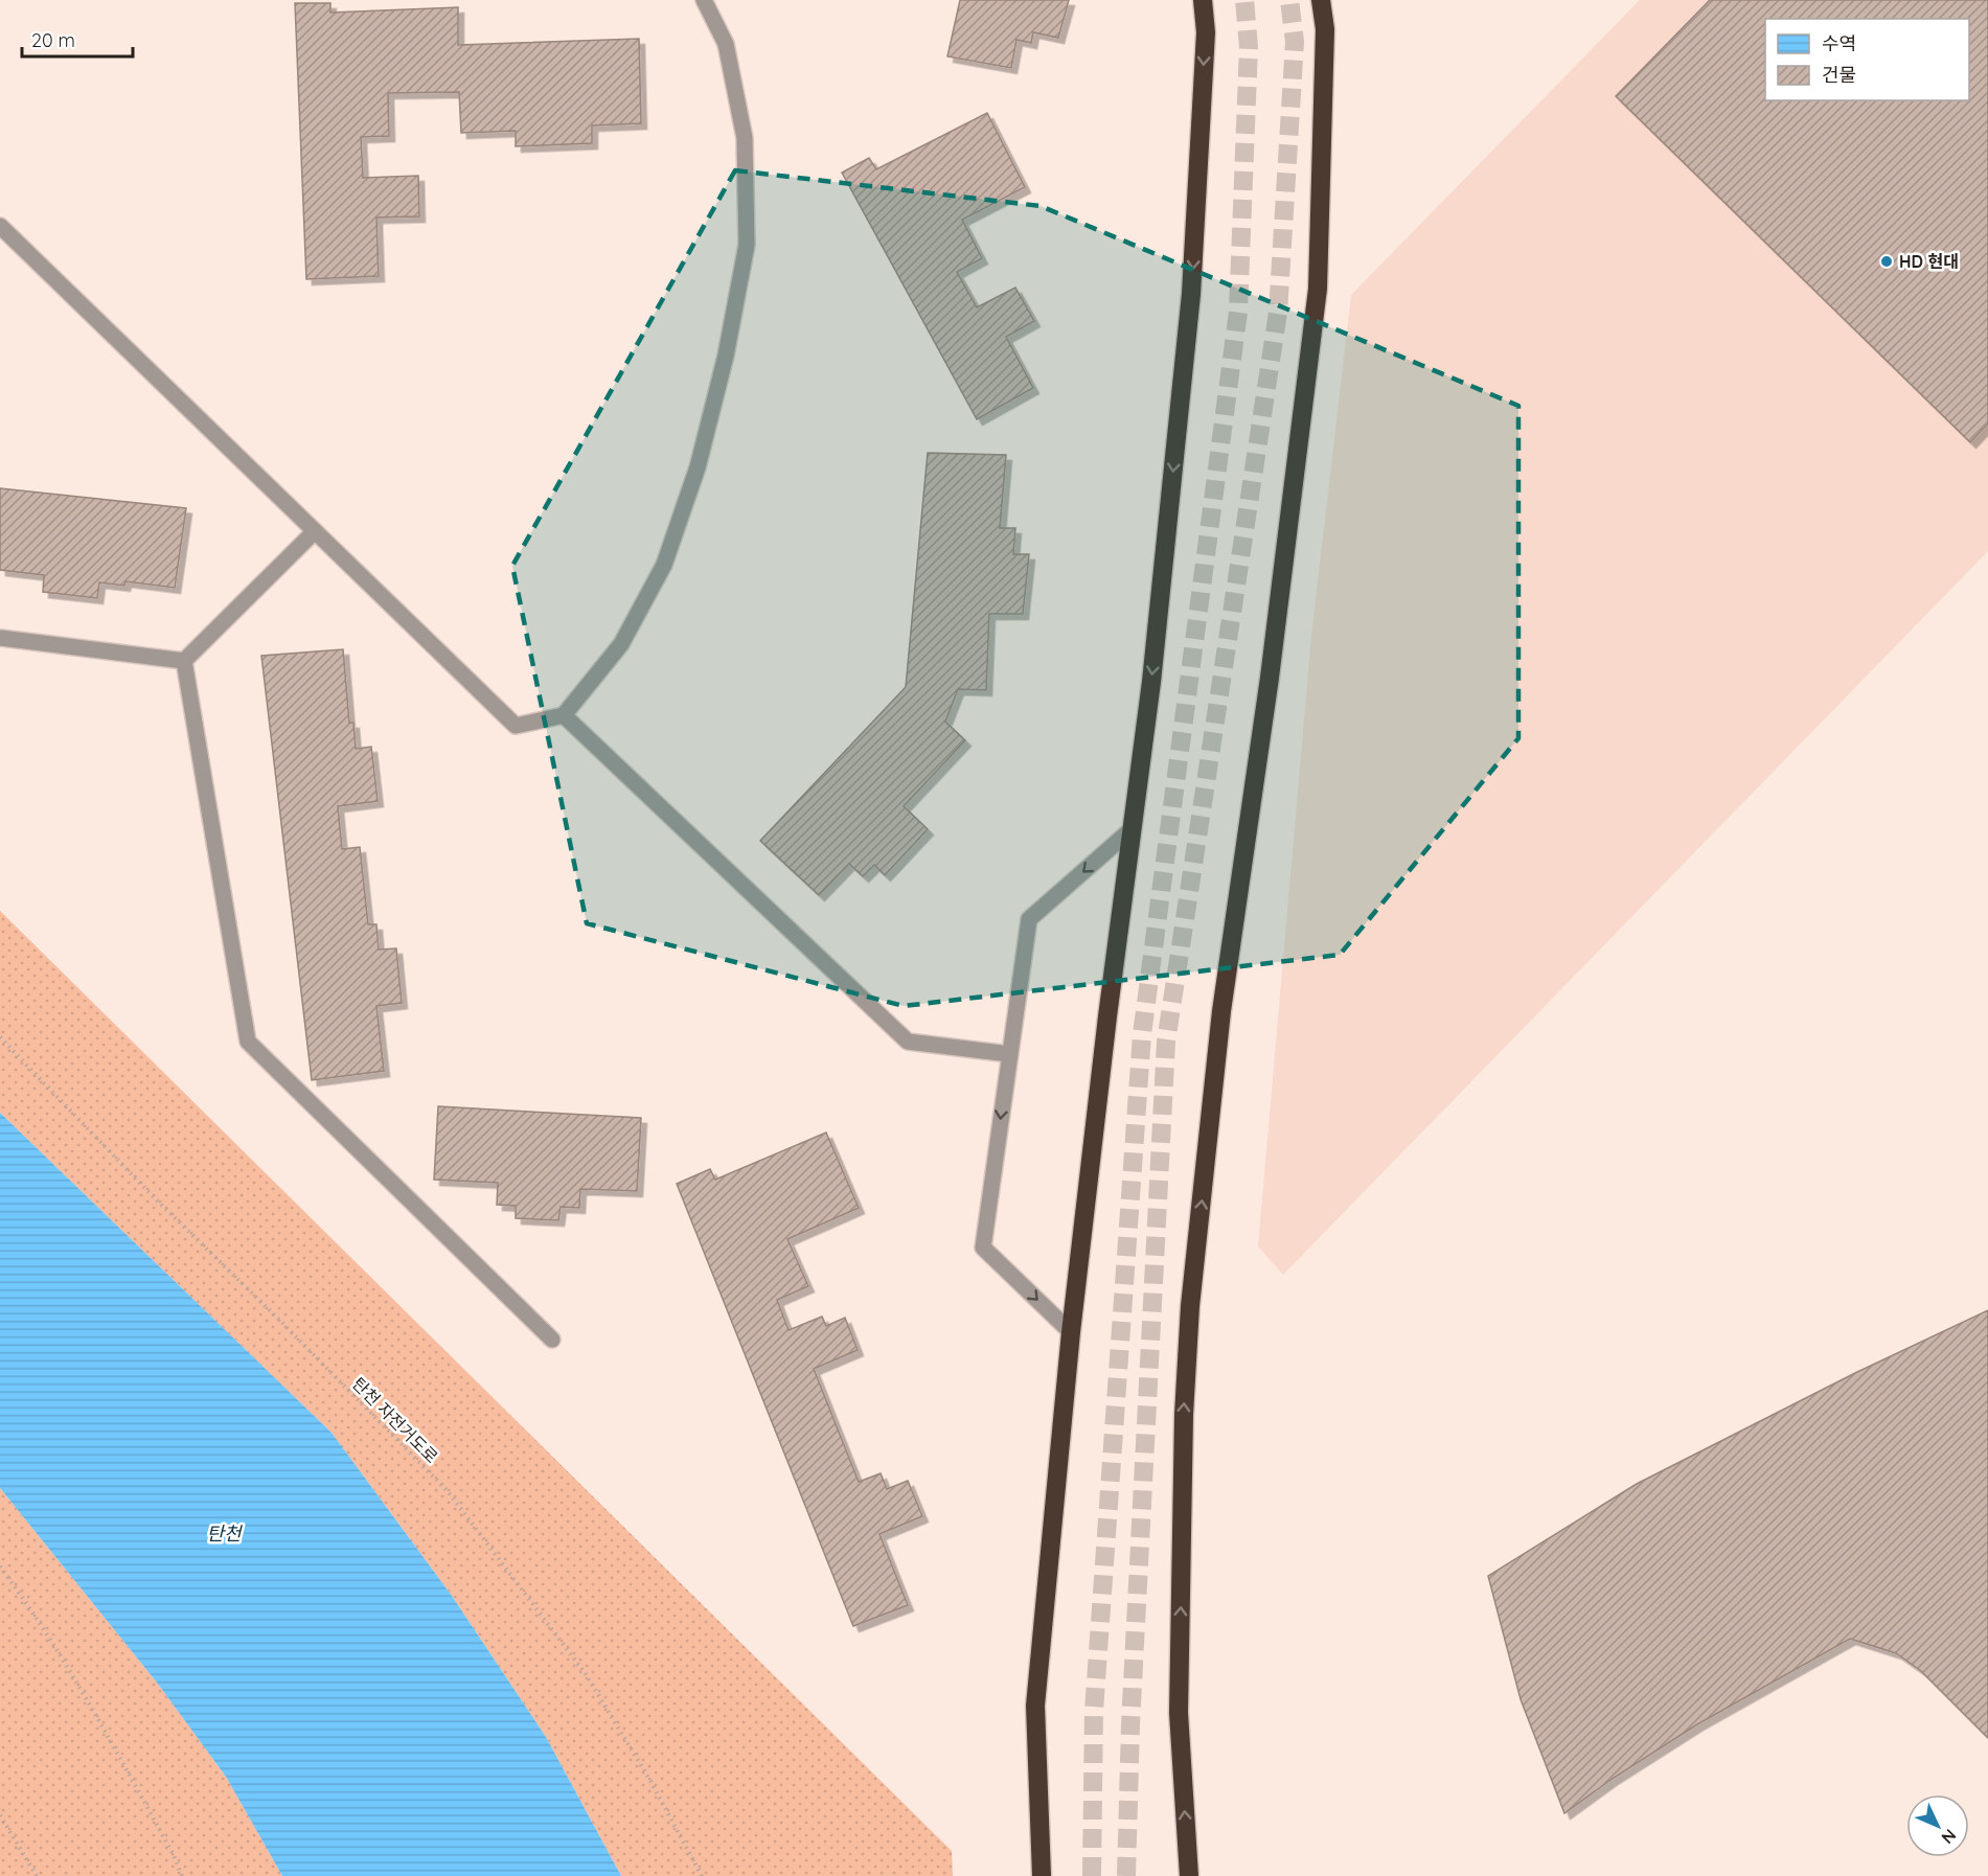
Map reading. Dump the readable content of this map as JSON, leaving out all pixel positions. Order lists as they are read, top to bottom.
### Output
{
  "streets": {
    "path": ["탄천 자전거도로"]
  },
  "water": ["탄천"],
  "places": ["HD 현대"],
  "legend": ["수역", "건물"],
  "scale_bar": "20 m",
  "north": "bottom right"
}
